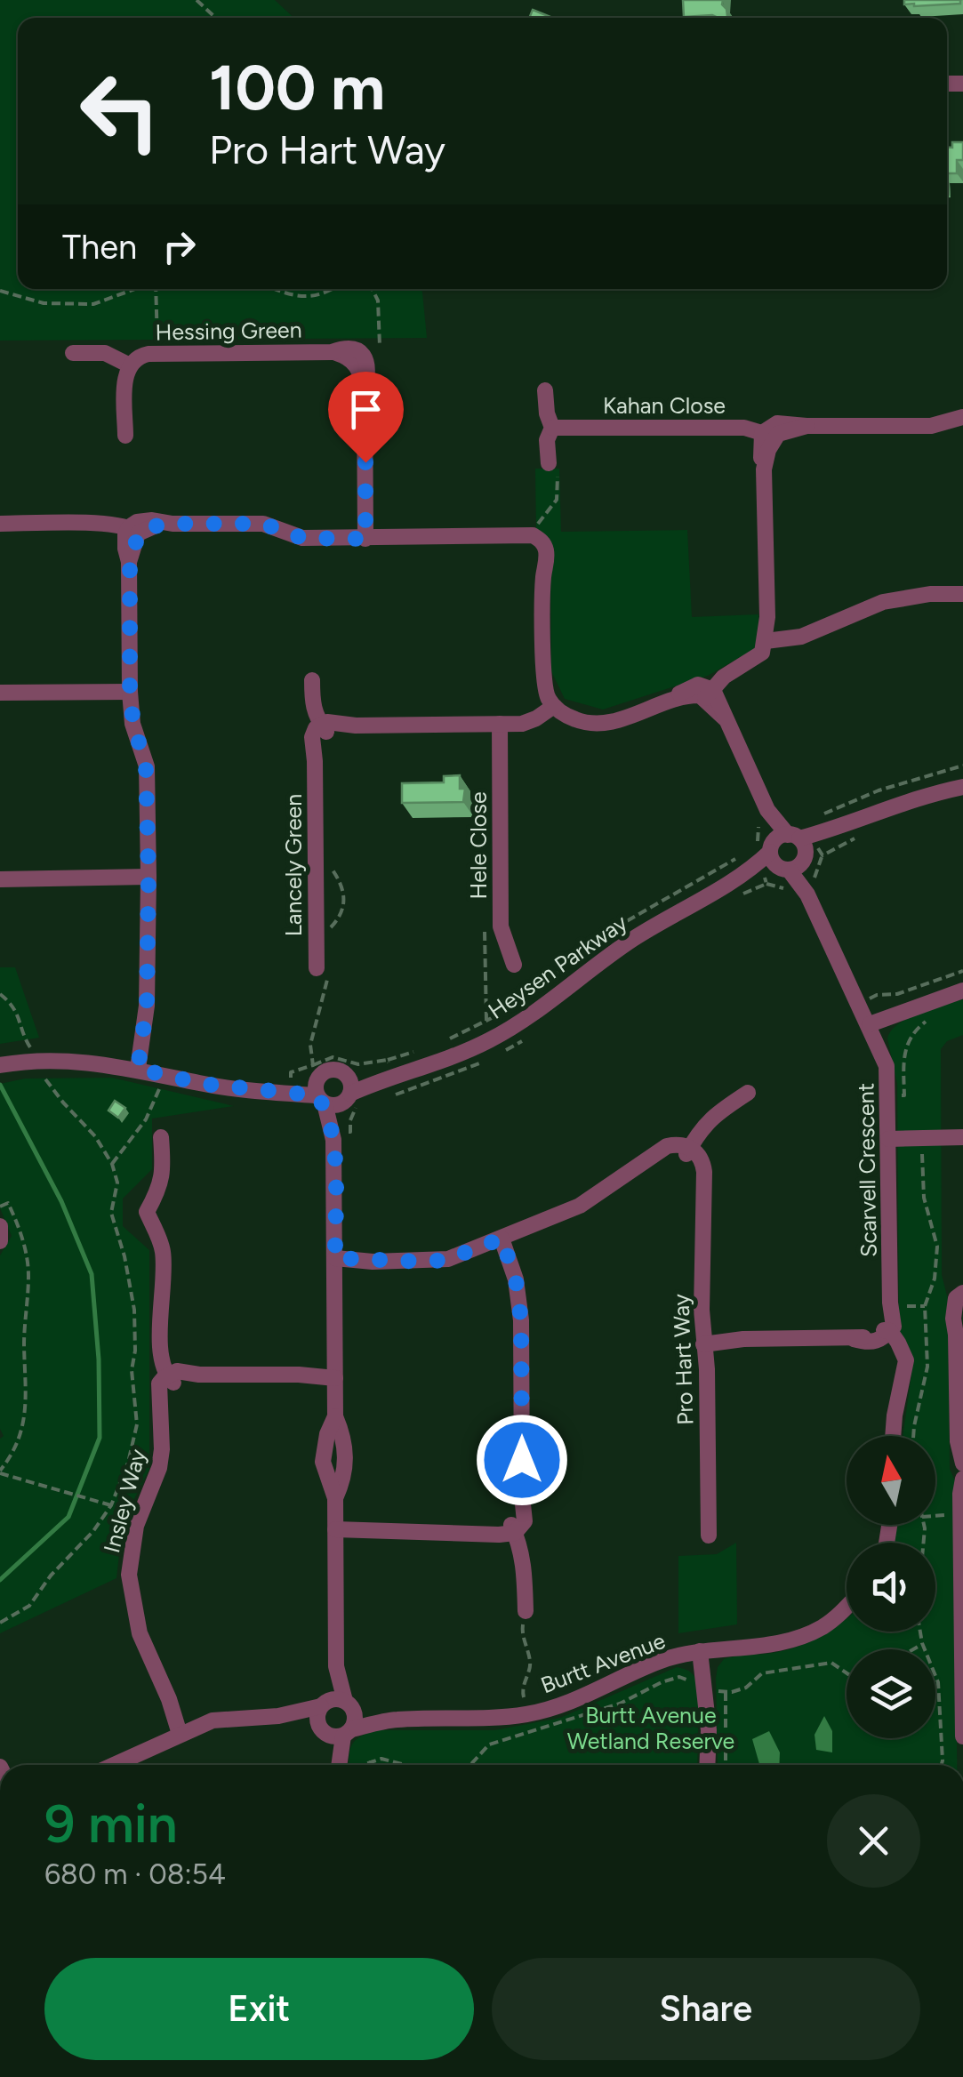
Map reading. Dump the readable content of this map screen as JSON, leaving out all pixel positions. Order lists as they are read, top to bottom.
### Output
{
  "streets": {
    "street": [
      "Hessing Green",
      "Kahan Close",
      "Hele Close",
      "Lancely Green",
      "Heysen Parkway",
      "Scarvell Crescent",
      "Pro Hart Way",
      "Insley Way",
      "Burtt Avenue"
    ]
  },
  "crossings": [
    ["Heysen Parkway", "Scarvell Crescent"]
  ],
  "parks": ["Burtt Avenue Wetland Reserve"],
  "north": "top",
  "page": {
    "turn": ["100 m", "Pro Hart Way"],
    "then": "Then",
    "heading": ["9 min", "680 m · 08:54"],
    "buttons": ["Exit", "Share"]
  }
}
